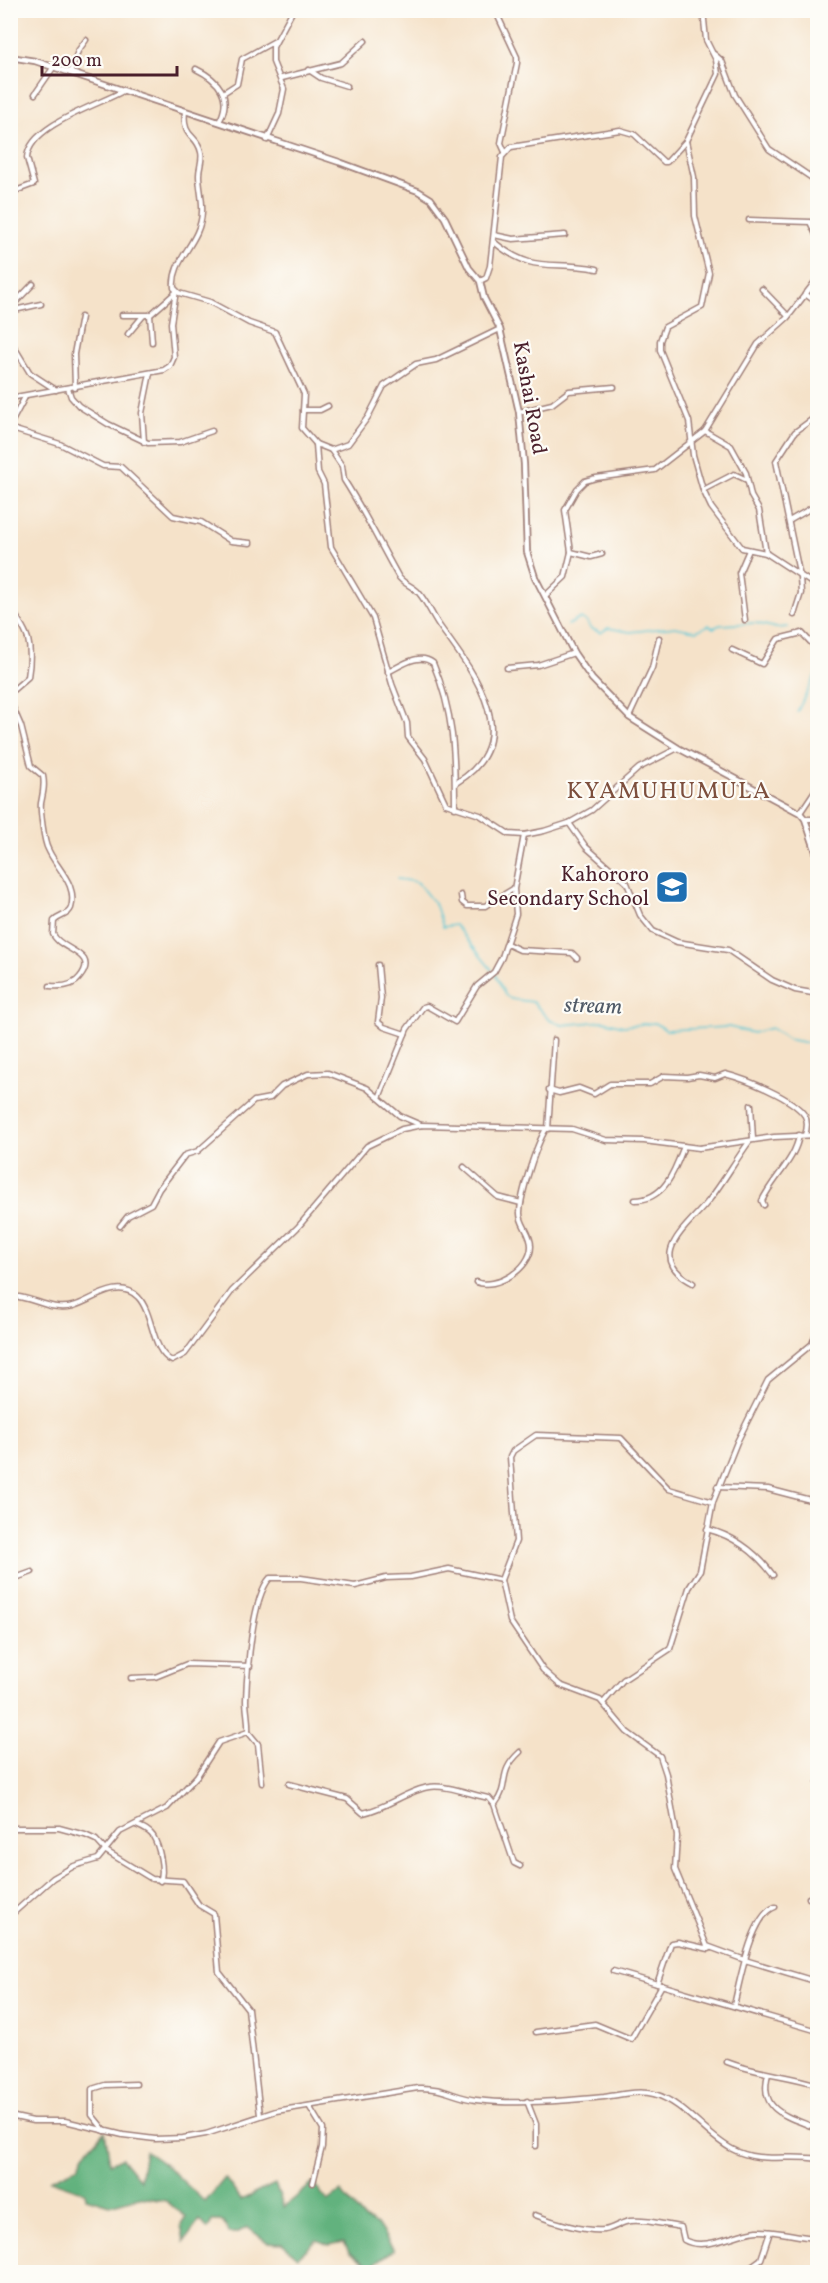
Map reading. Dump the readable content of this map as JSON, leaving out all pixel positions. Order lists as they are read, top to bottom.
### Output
{
  "streets": {
    "street": ["Kashai Road"]
  },
  "districts": ["KYAMUHUMULA"],
  "water": ["stream"],
  "places": {
    "school or university": ["Kahororo Secondary School"]
  },
  "scale_bar": "200 m"
}
